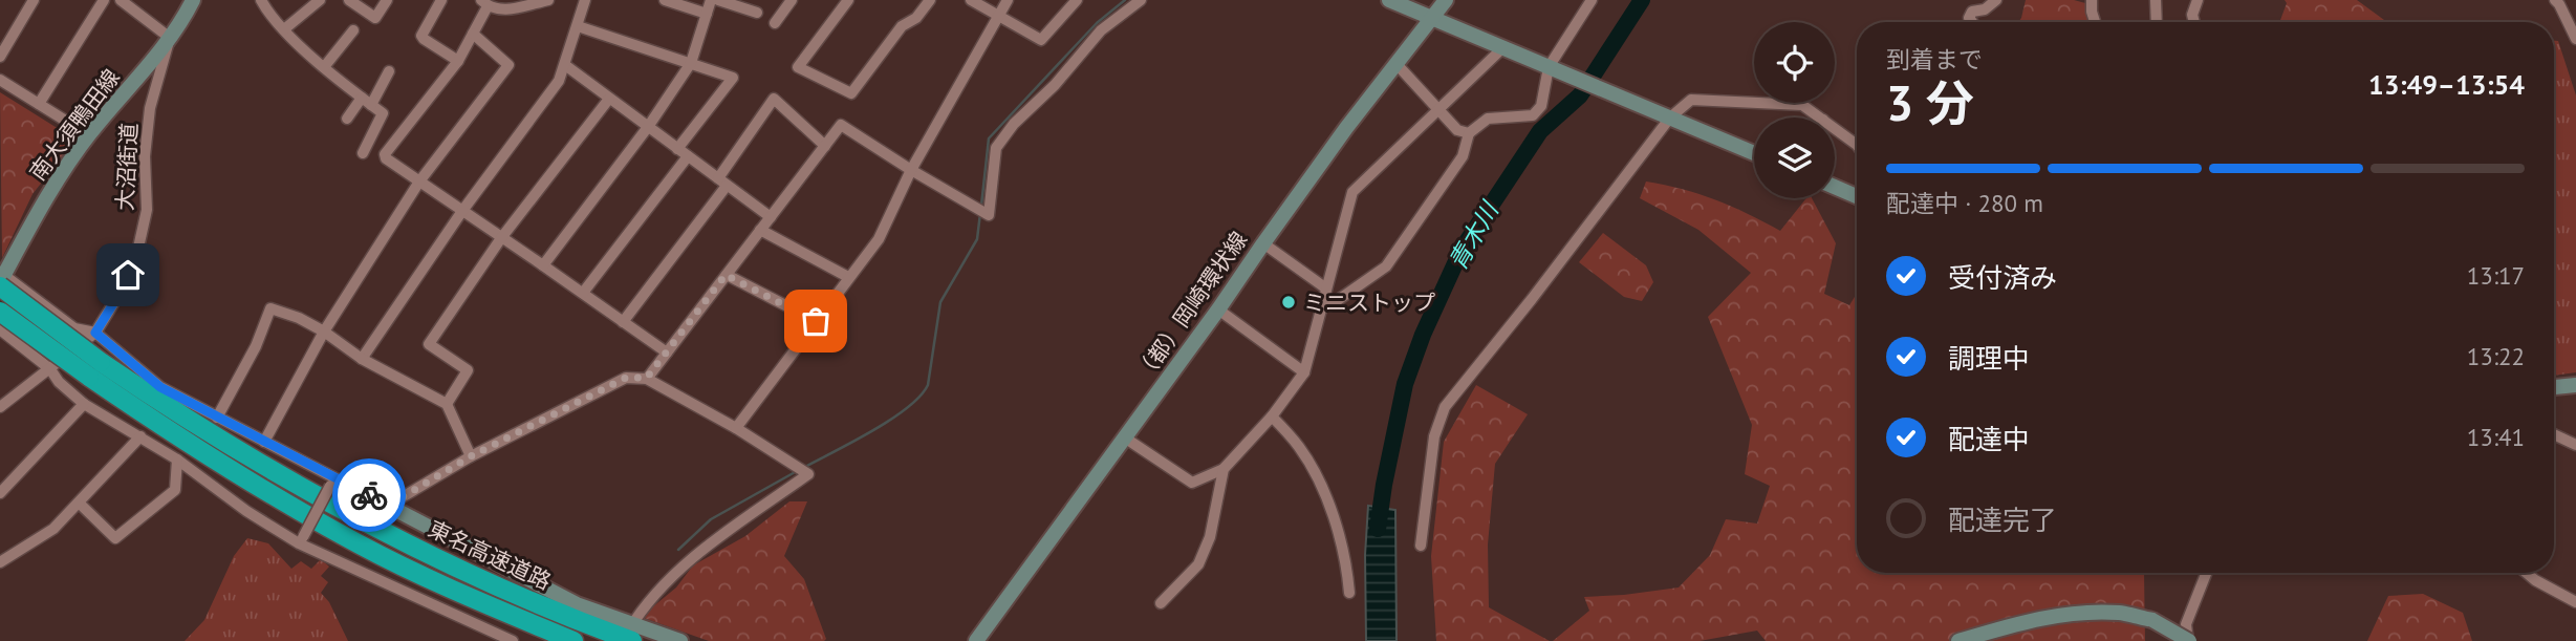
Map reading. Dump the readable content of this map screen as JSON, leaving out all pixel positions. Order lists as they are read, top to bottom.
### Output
{
  "streets": {
    "highway": ["東名高速道路"],
    "street": ["南大須鴨田線", "大沼街道", "（都）岡崎環状線"]
  },
  "crossings": [
    ["南大須鴨田線", "大沼街道"],
    ["南大須鴨田線", "東名高速道路"]
  ],
  "water": ["青木川"],
  "places": ["ミニストップ"],
  "page": {
    "heading": ["3 分", "到着まで", "13:49–13:54"],
    "bar": "配達中 · 280 m",
    "list": [
      ["受付済み", "13:17"],
      ["調理中", "13:22"],
      ["配達中", "13:41"],
      "配達完了"
    ]
  }
}
